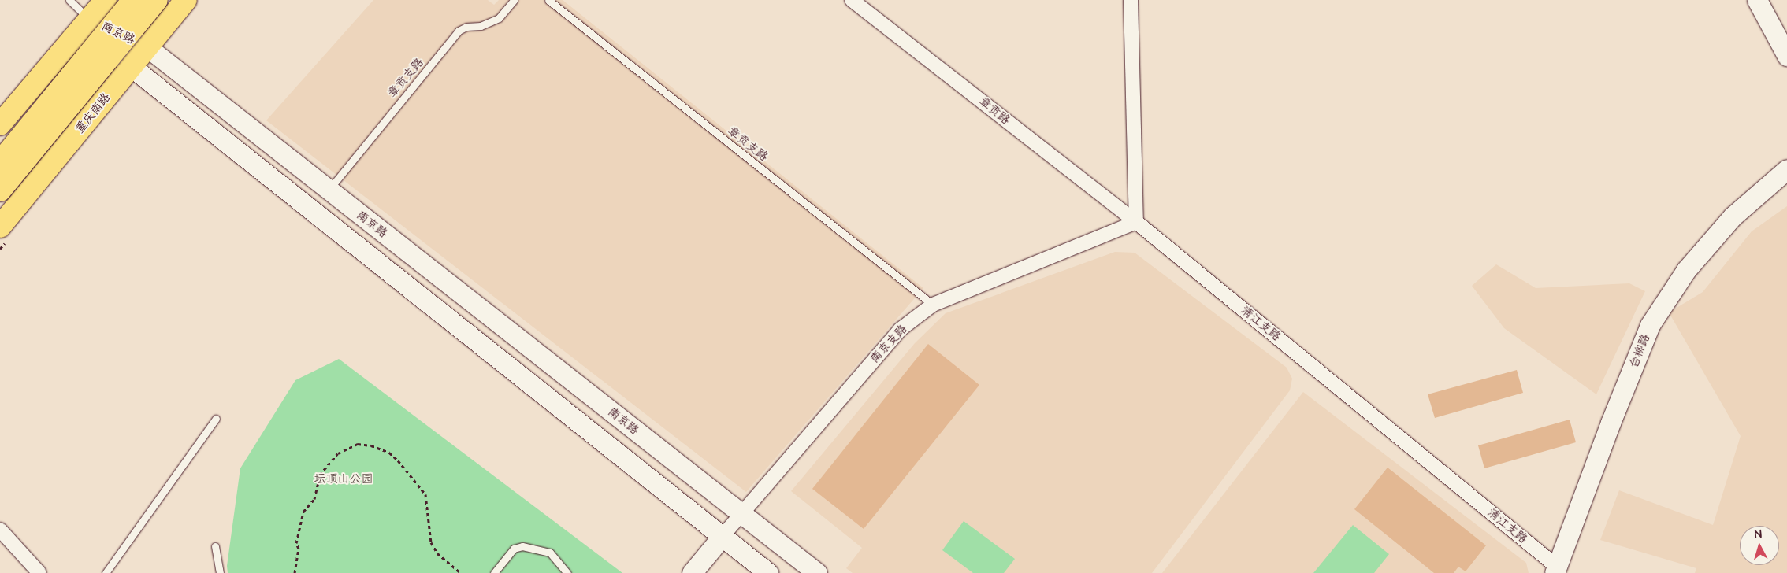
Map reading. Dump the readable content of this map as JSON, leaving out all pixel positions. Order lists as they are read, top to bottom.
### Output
{
  "streets": {
    "main road": ["南京路", "重庆南路", "台柳路"],
    "street": ["章贡路", "清江支路", "南京支路"],
    "lane": ["章贡支路"]
  },
  "crossings": [
    ["南京路", "章贡支路"],
    ["南京路", "重庆南路"],
    ["南京路", "南京支路"],
    ["章贡支路", "南京支路"],
    ["章贡路", "清江支路"],
    ["章贡路", "南京支路"],
    ["清江支路", "南京支路"],
    ["清江支路", "台柳路"]
  ],
  "parks": ["坛顶山公园"],
  "north": "top"
}
